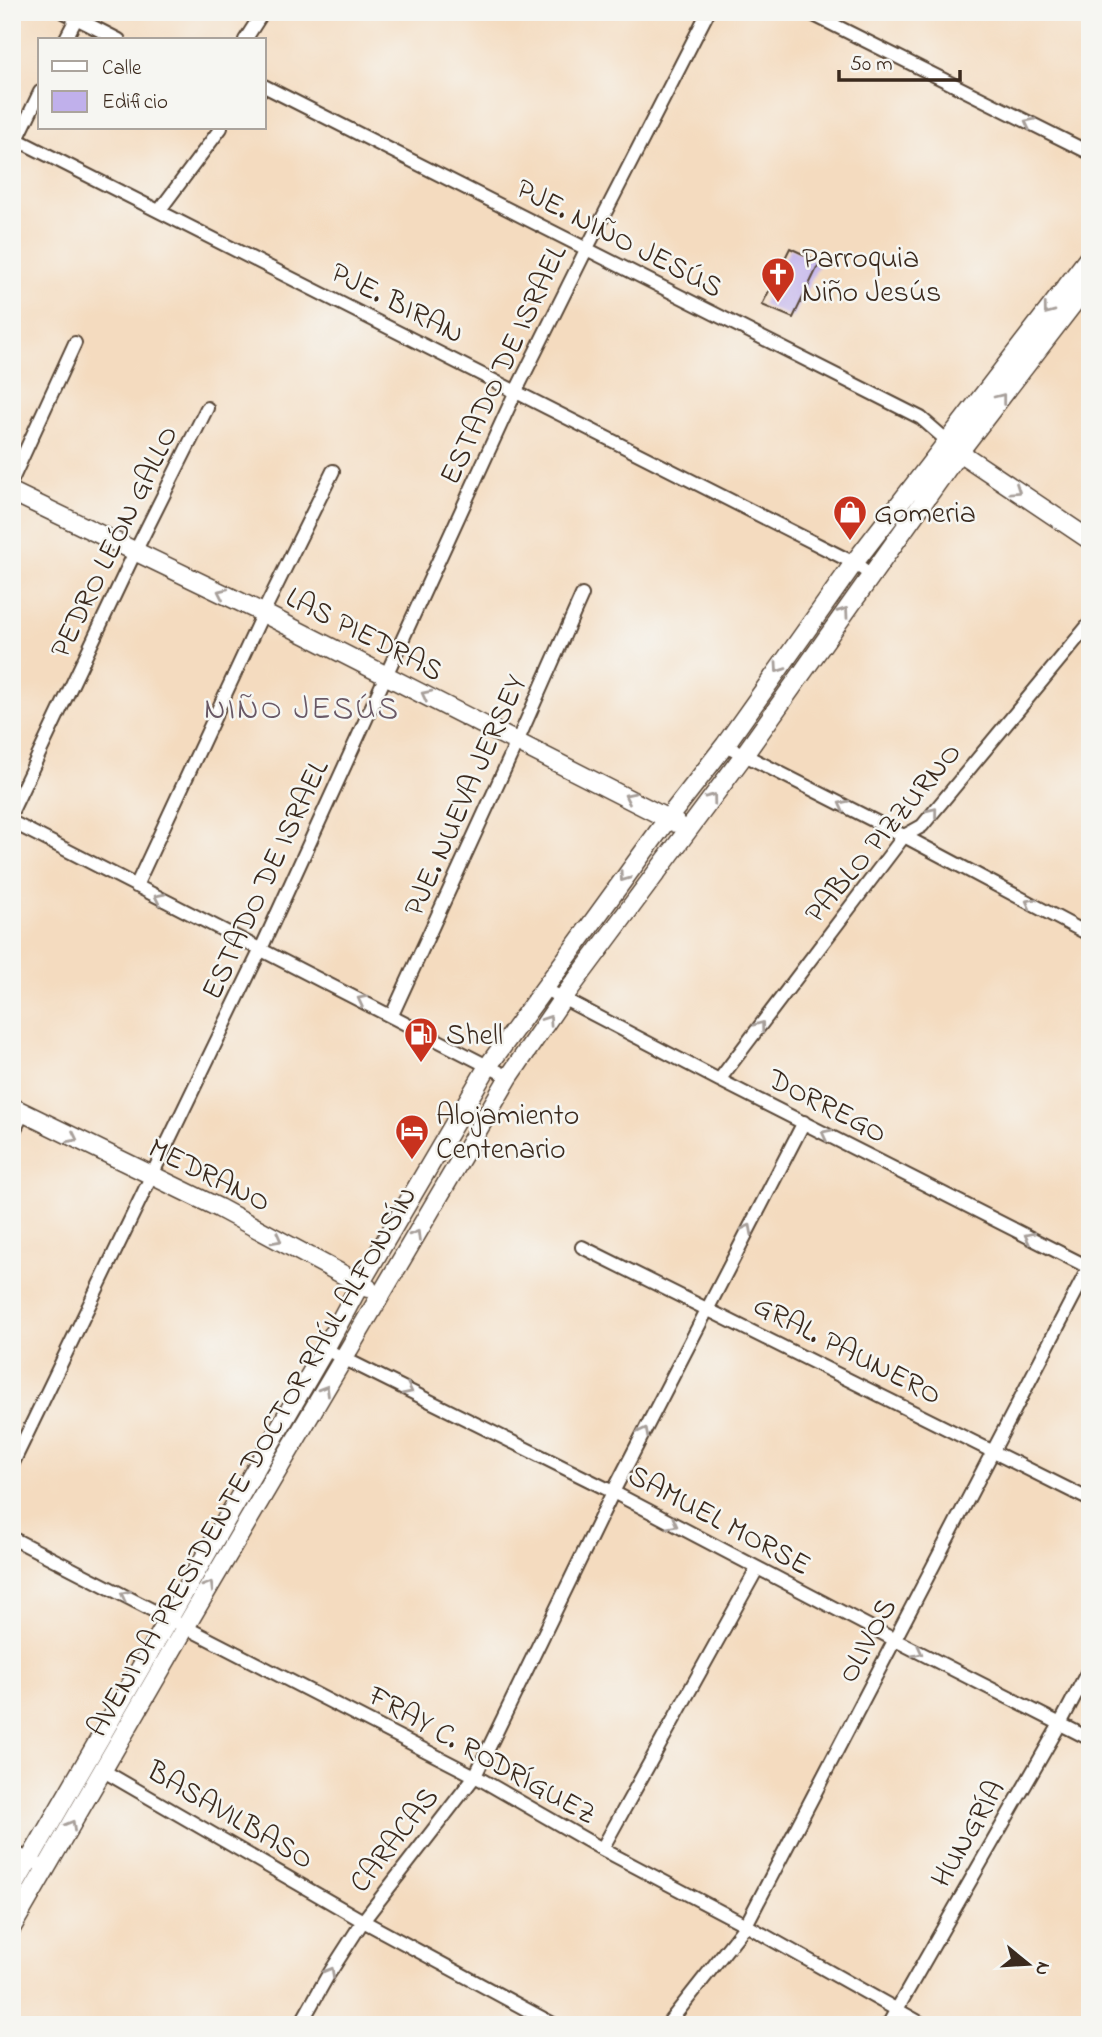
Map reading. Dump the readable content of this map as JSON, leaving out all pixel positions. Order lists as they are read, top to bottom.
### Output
{
  "streets": {
    "main road": ["LAS PIEDRAS", "MEDRANO", "AVENIDA PRESIDENTE DOCTOR RAÚL ALFONSÍN"],
    "street": [
      "PJE. NIÑO JESÚS",
      "PJE. BIRAN",
      "ESTADO DE ISRAEL",
      "PEDRO LEÓN GALLO",
      "PJE. NUEVA JERSEY",
      "PABLO PIZZURNO",
      "DORREGO",
      "GRAL. PAUNERO",
      "SAMUEL MORSE",
      "OLIVOS",
      "FRAY C. RODRÍGUEZ",
      "BASAVILBASO",
      "HUNGRÍA",
      "CARACAS"
    ]
  },
  "crossings": [
    ["PJE. NIÑO JESÚS", "ESTADO DE ISRAEL"],
    ["PJE. NIÑO JESÚS", "AVENIDA PRESIDENTE DOCTOR RAÚL ALFONSÍN"],
    ["PJE. BIRAN", "ESTADO DE ISRAEL"],
    ["PJE. BIRAN", "AVENIDA PRESIDENTE DOCTOR RAÚL ALFONSÍN"],
    ["ESTADO DE ISRAEL", "LAS PIEDRAS"],
    ["ESTADO DE ISRAEL", "MEDRANO"],
    ["PEDRO LEÓN GALLO", "LAS PIEDRAS"],
    ["LAS PIEDRAS", "PJE. NUEVA JERSEY"],
    ["LAS PIEDRAS", "AVENIDA PRESIDENTE DOCTOR RAÚL ALFONSÍN"],
    ["PABLO PIZZURNO", "DORREGO"],
    ["DORREGO", "AVENIDA PRESIDENTE DOCTOR RAÚL ALFONSÍN"],
    ["DORREGO", "OLIVOS"],
    ["MEDRANO", "AVENIDA PRESIDENTE DOCTOR RAÚL ALFONSÍN"],
    ["GRAL. PAUNERO", "OLIVOS"],
    ["AVENIDA PRESIDENTE DOCTOR RAÚL ALFONSÍN", "SAMUEL MORSE"],
    ["AVENIDA PRESIDENTE DOCTOR RAÚL ALFONSÍN", "FRAY C. RODRÍGUEZ"],
    ["AVENIDA PRESIDENTE DOCTOR RAÚL ALFONSÍN", "BASAVILBASO"],
    ["SAMUEL MORSE", "OLIVOS"],
    ["SAMUEL MORSE", "HUNGRÍA"],
    ["SAMUEL MORSE", "CARACAS"],
    ["OLIVOS", "FRAY C. RODRÍGUEZ"],
    ["FRAY C. RODRÍGUEZ", "HUNGRÍA"],
    ["FRAY C. RODRÍGUEZ", "CARACAS"],
    ["BASAVILBASO", "CARACAS"]
  ],
  "one_way": [
    "LAS PIEDRAS",
    "PABLO PIZZURNO",
    "DORREGO",
    "MEDRANO",
    "SAMUEL MORSE"
  ],
  "districts": ["NIÑO JESÚS"],
  "places": {
    "church": ["Parroquia Niño Jesús"],
    "shop": ["Gomeria"],
    "fuel station": ["Shell"],
    "hotel": ["Alojamiento Centenario"]
  },
  "legend": ["Calle", "Edificio"],
  "scale_bar": "50 m",
  "north": "right"
}
